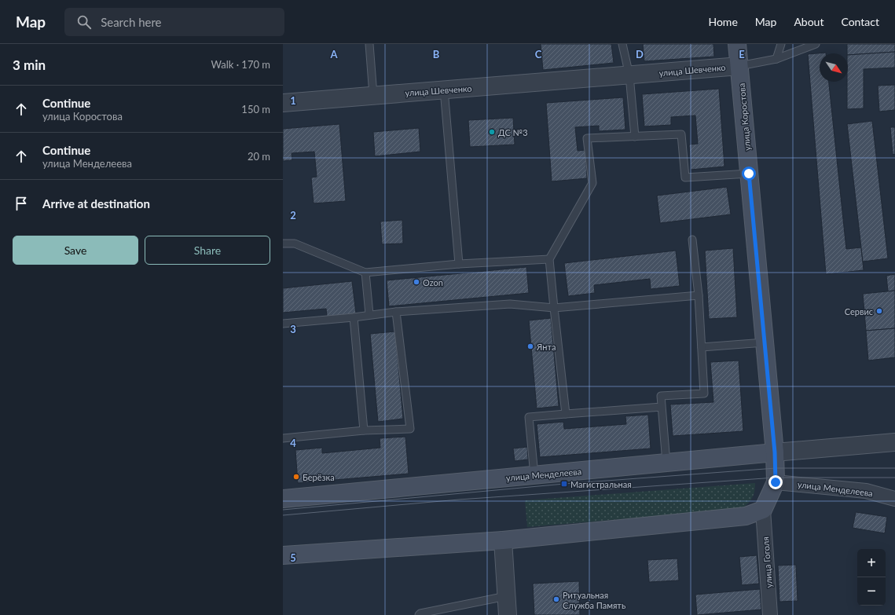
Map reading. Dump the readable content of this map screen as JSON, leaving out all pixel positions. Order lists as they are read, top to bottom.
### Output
{
  "streets": {
    "main road": ["улица Коростова", "улица Менделеева"],
    "street": ["улица Шевченко", "улица Гоголя"]
  },
  "crossings": [
    ["улица Шевченко", "улица Коростова"],
    ["улица Коростова", "улица Менделеева"]
  ],
  "places": {
    "other": [
      "ДС №3",
      "Ozon",
      "Сервис",
      "Янта",
      "Берёзка",
      "Ритуальная Служба Память"
    ],
    "transit": ["Магистральная"]
  },
  "north": "bottom right",
  "page": {
    "header": "Map",
    "search": "Search here",
    "nav": [
      "Home",
      "Map",
      "About",
      "Contact"
    ],
    "heading": ["3 min", "Walk · 170 m"],
    "list": [
      ["Continue", "улица Коростова", "150 m"],
      ["Continue", "улица Менделеева", "20 m"],
      "Arrive at destination"
    ],
    "buttons": ["Save", "Share"],
    "map_buttons": ["+", "−"]
  },
  "grid": {
    "columns": [
      "A",
      "B",
      "C",
      "D",
      "E"
    ],
    "rows": [
      "1",
      "2",
      "3",
      "4",
      "5"
    ]
  }
}
